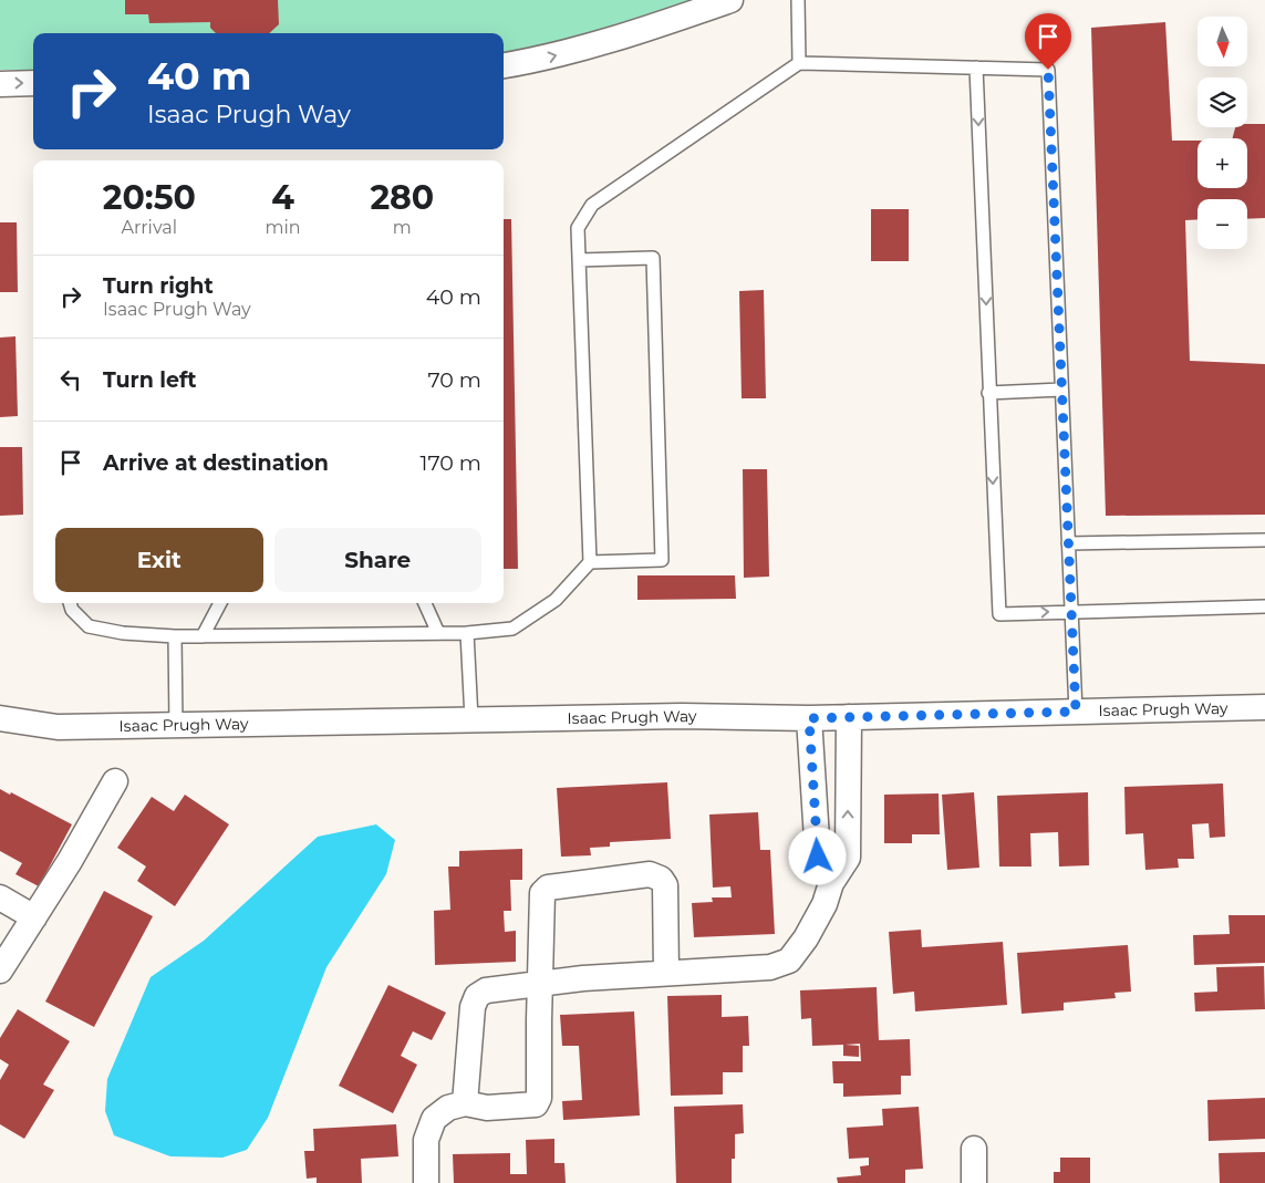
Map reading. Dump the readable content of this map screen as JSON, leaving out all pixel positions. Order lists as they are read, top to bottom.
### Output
{
  "streets": {
    "street": ["Isaac Prugh Way"]
  },
  "north": "bottom",
  "page": {
    "map_buttons": ["+", "−"],
    "turn": ["40 m", "Isaac Prugh Way"],
    "eta": [
      "20:50",
      "Arrival",
      "4",
      "min",
      "280",
      "m"
    ],
    "list": [
      {
        "name": "Turn right",
        "note": "Isaac Prugh Way",
        "value": "40 m"
      },
      {
        "name": "Turn left",
        "value": "70 m"
      },
      {
        "name": "Arrive at destination",
        "value": "170 m"
      }
    ],
    "buttons": ["Exit", "Share"]
  }
}
